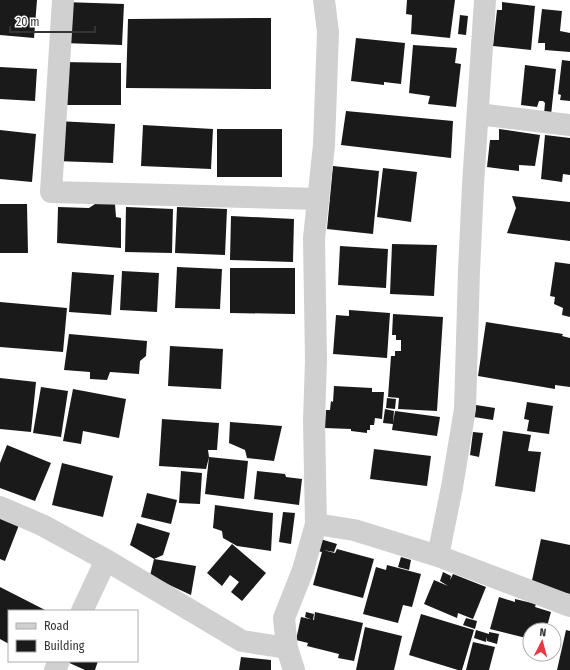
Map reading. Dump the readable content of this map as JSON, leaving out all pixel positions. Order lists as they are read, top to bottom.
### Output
{
  "legend": ["Road", "Building"],
  "scale_bar": "20 m",
  "north": "top"
}
